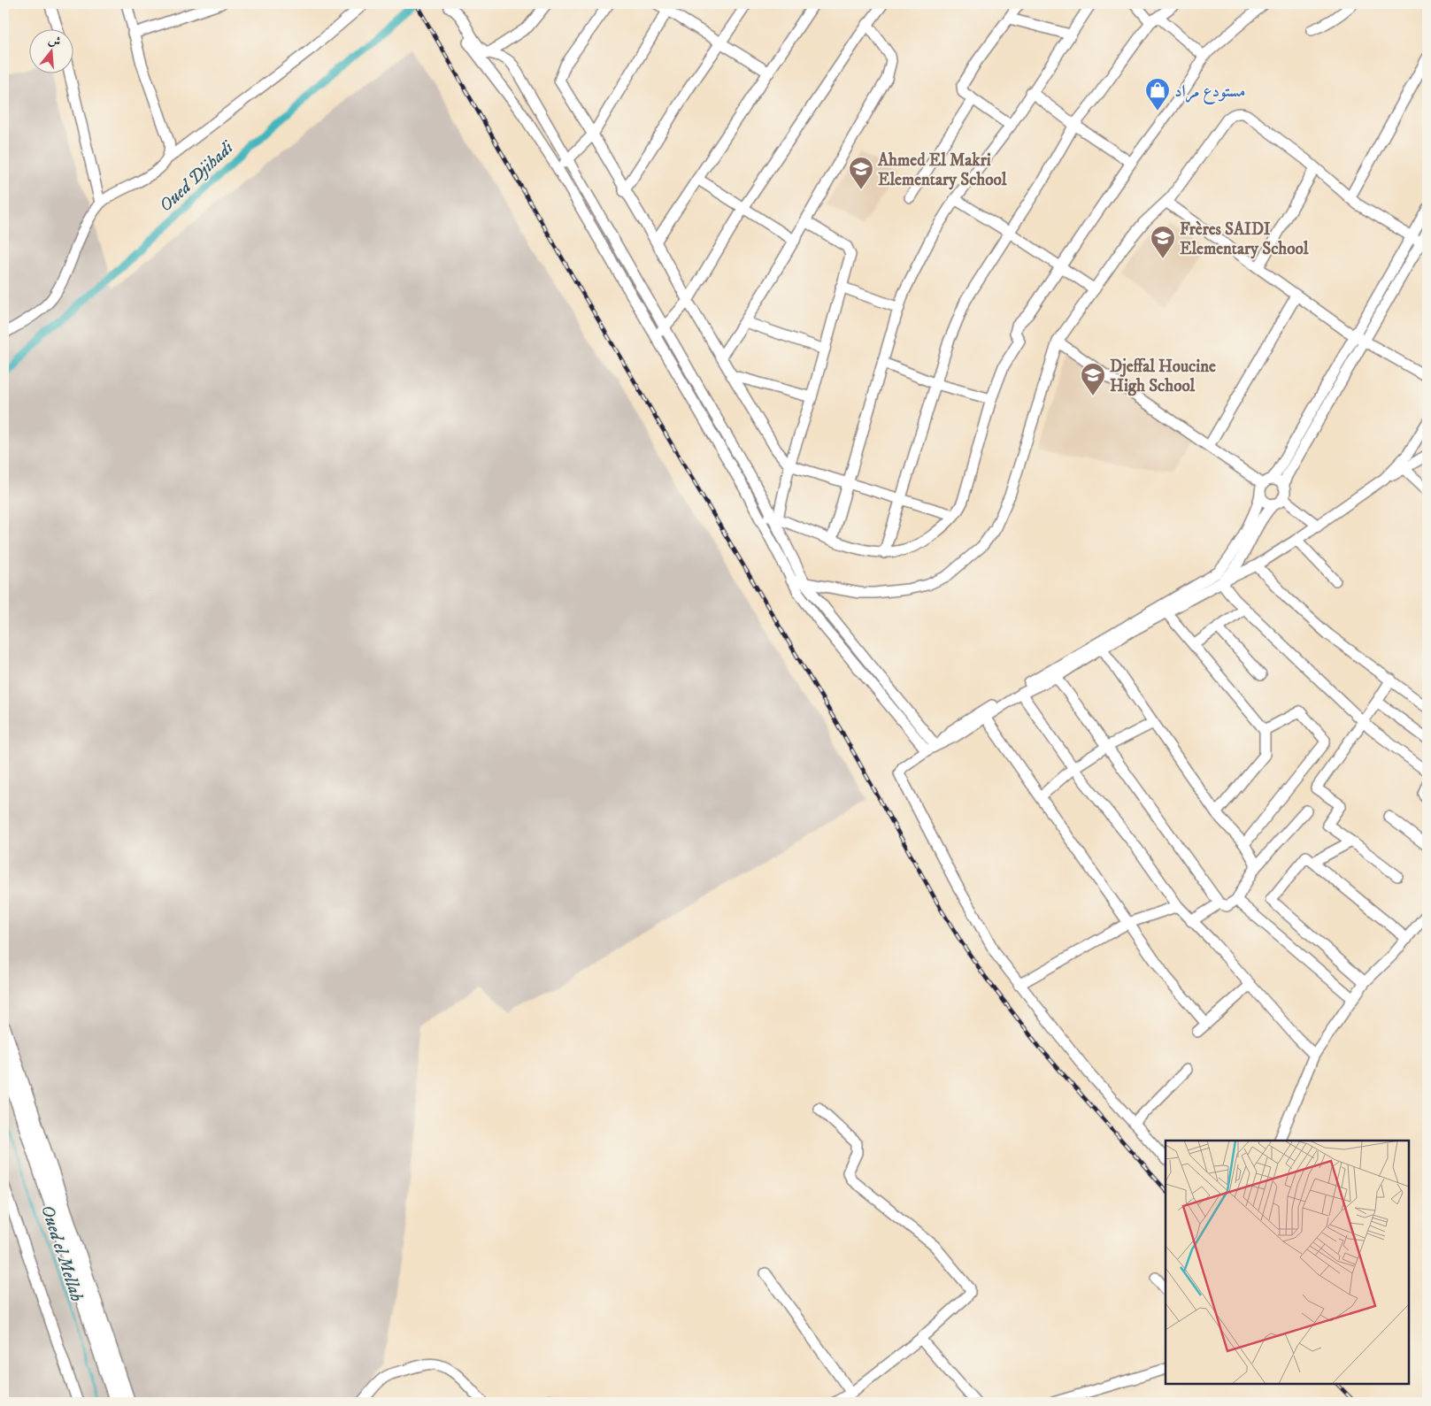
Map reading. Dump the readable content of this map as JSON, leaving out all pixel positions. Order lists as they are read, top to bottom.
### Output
{
  "water": ["Oued Djihadi", "Oued el Mellah"],
  "places": {
    "shop": ["مستودع مراد"],
    "school or university": ["Ahmed El Makri Elementary School", "Frères SAIDI Elementary School", "Djeffal Houcine High School"]
  },
  "north": "top"
}
